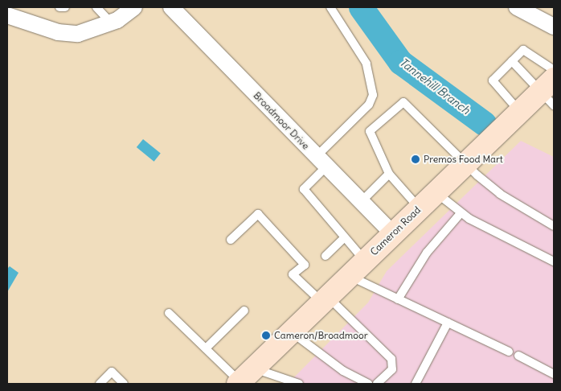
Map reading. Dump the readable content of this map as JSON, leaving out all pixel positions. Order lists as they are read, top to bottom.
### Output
{
  "streets": {
    "main road": ["Cameron Road"],
    "street": ["Broadmoor Drive"]
  },
  "crossings": [
    ["Broadmoor Drive", "Cameron Road"]
  ],
  "water": ["Tannehill Branch"],
  "places": ["Premos Food Mart", "Cameron/Broadmoor"]
}
